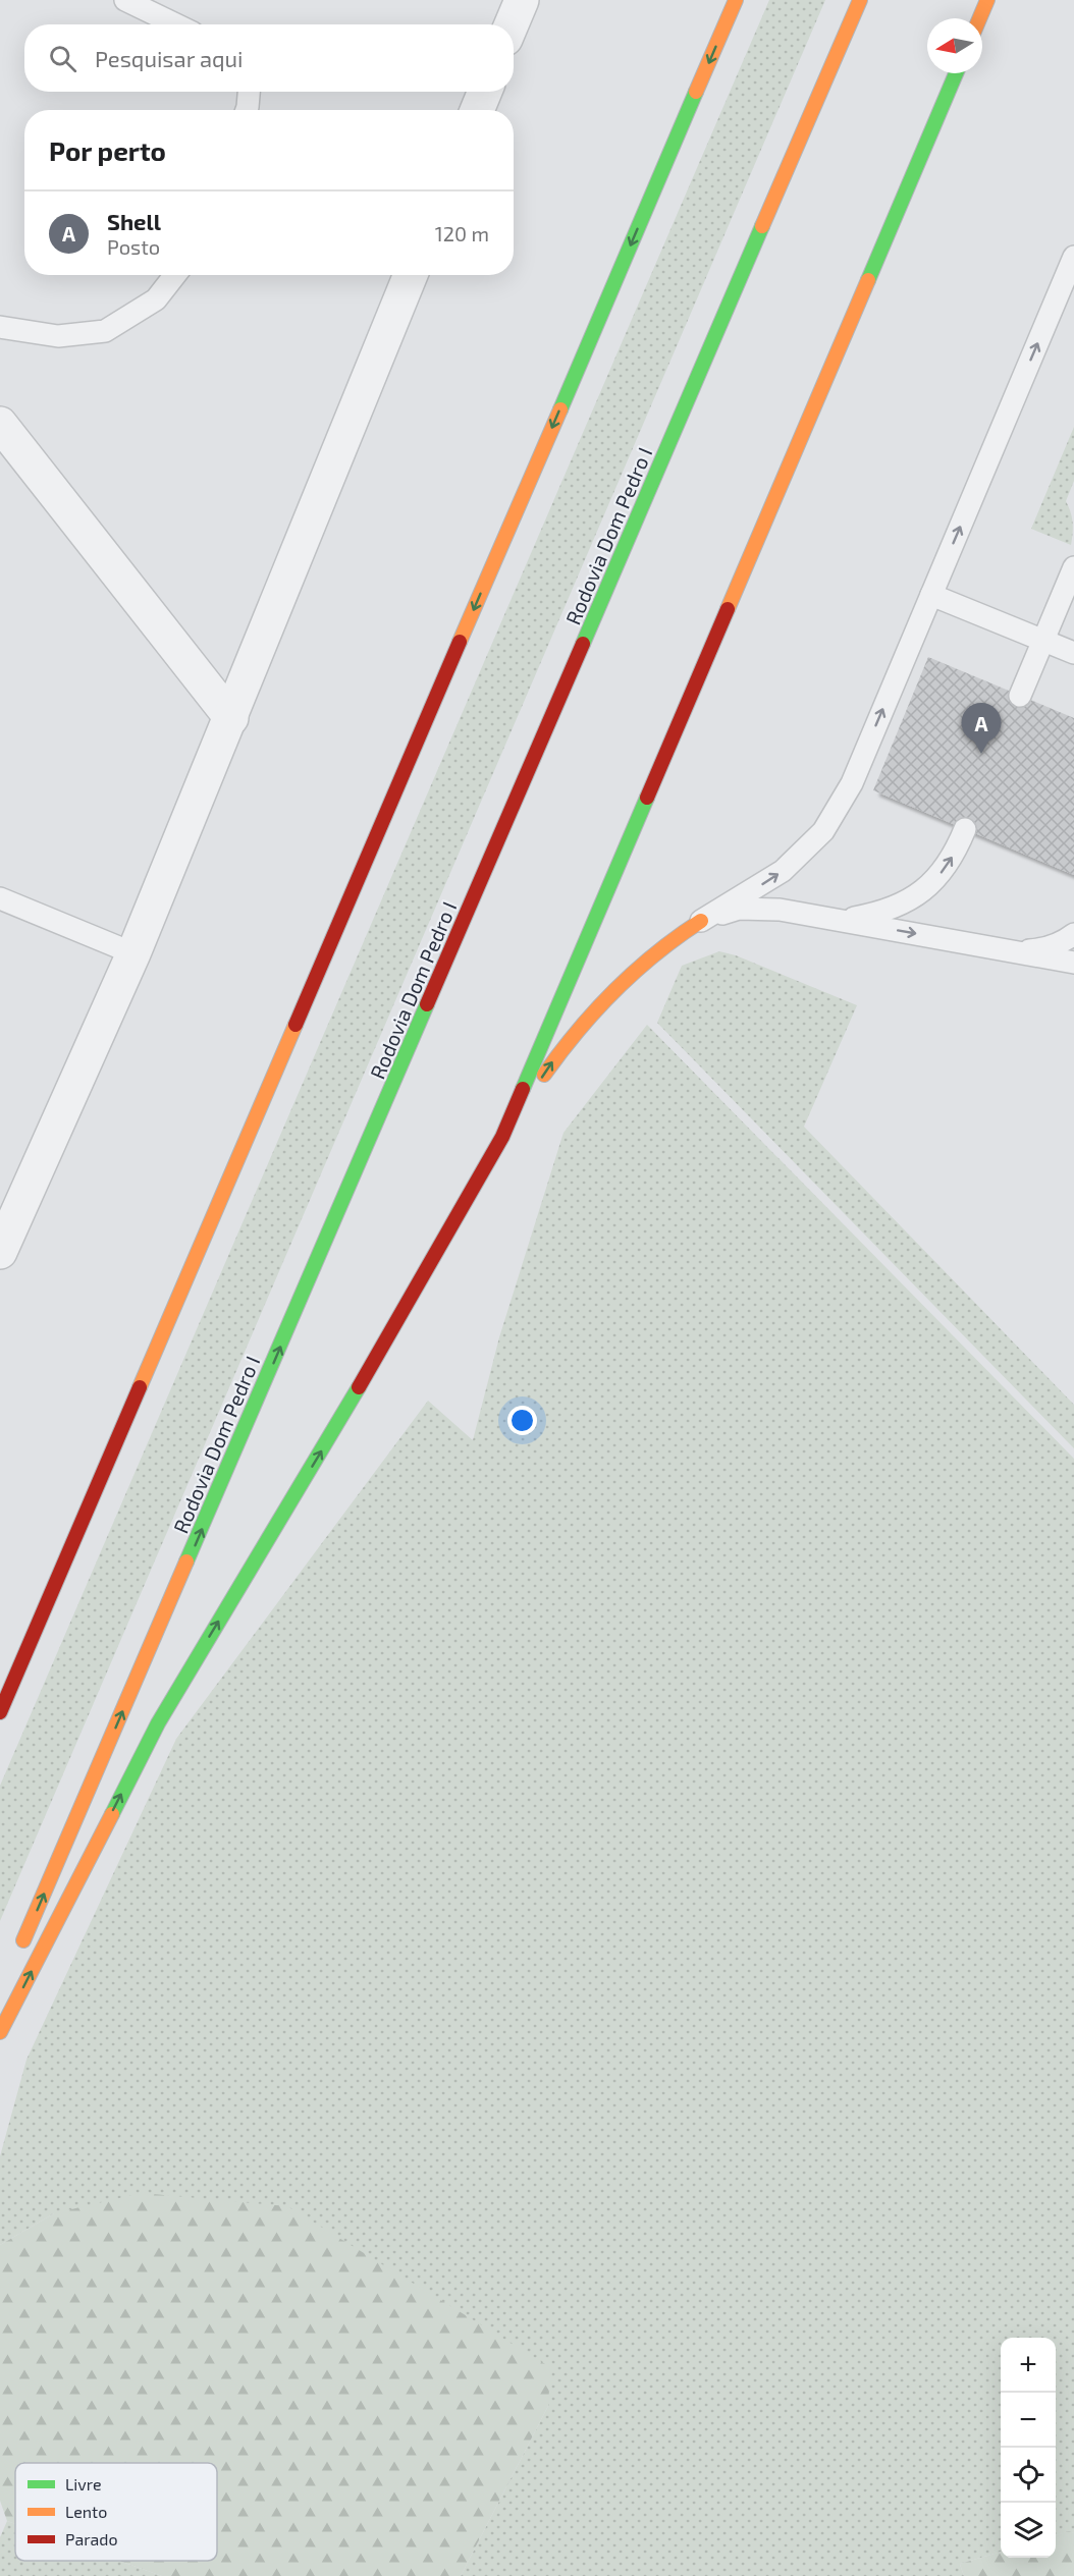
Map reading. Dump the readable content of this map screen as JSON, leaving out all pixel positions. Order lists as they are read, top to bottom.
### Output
{
  "streets": {
    "highway": ["Rodovia Dom Pedro I"]
  },
  "legend": ["Livre", "Lento", "Parado"],
  "north": "left",
  "page": {
    "search": "Pesquisar aqui",
    "heading": "Por perto",
    "list": [
      {
        "mark": "A",
        "name": "Shell",
        "note": "Posto",
        "value": "120 m"
      }
    ],
    "pins": "A",
    "map_buttons": ["+", "−"]
  }
}
